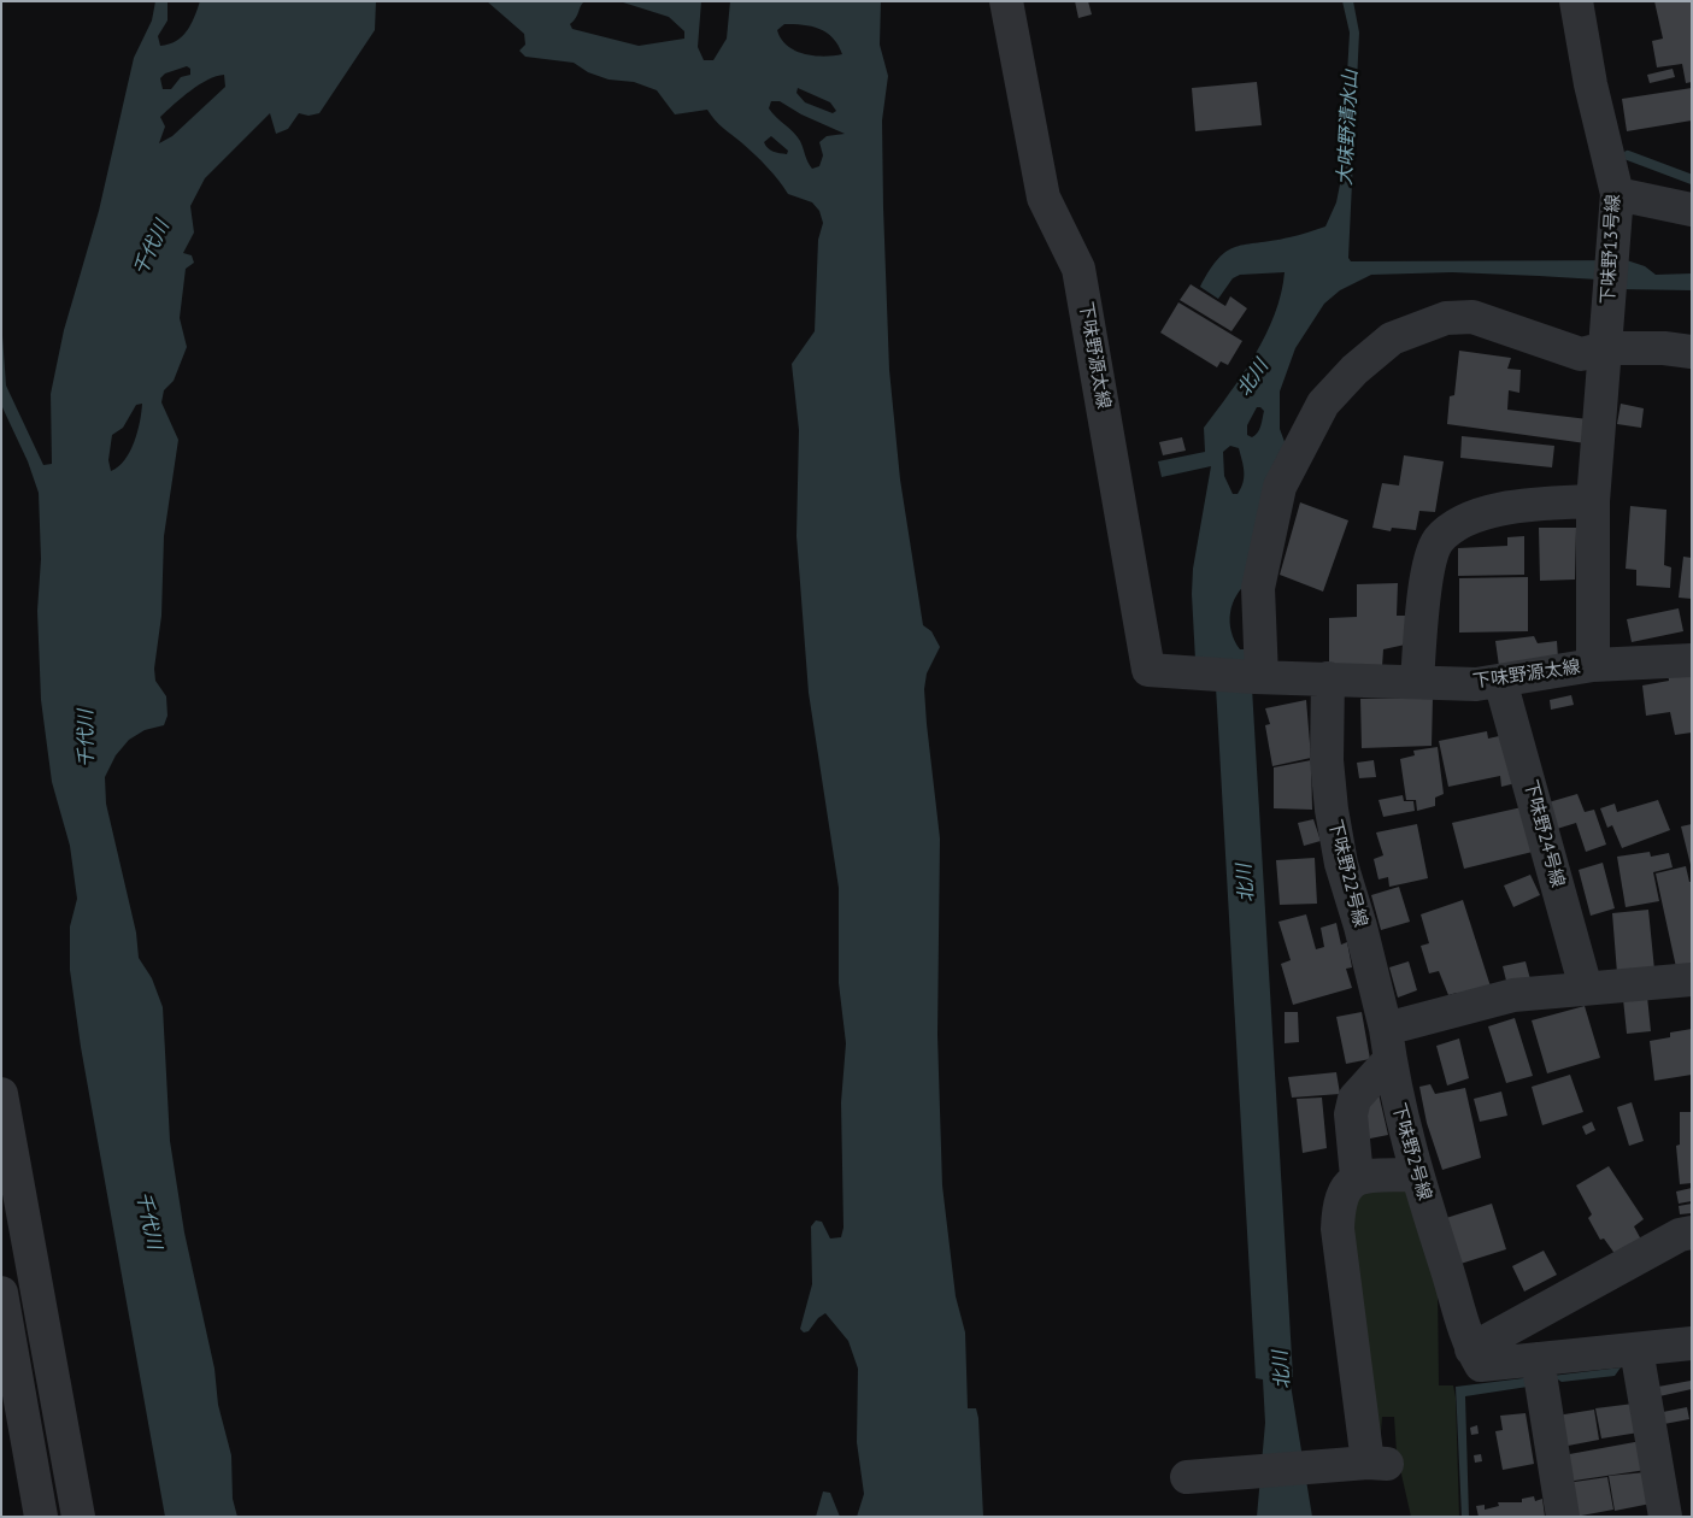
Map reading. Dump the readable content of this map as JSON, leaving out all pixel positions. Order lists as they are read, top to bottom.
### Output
{
  "streets": {
    "street": [
      "下味野13号線",
      "下味野源太線",
      "下味野24号線",
      "下味野22号線",
      "下味野2号線"
    ]
  },
  "crossings": [
    ["下味野13号線", "下味野源太線"],
    ["下味野源太線", "下味野24号線"],
    ["下味野源太線", "下味野22号線"],
    ["下味野22号線", "下味野2号線"]
  ],
  "water": ["大味野清水山", "千代川", "北川"]
}
